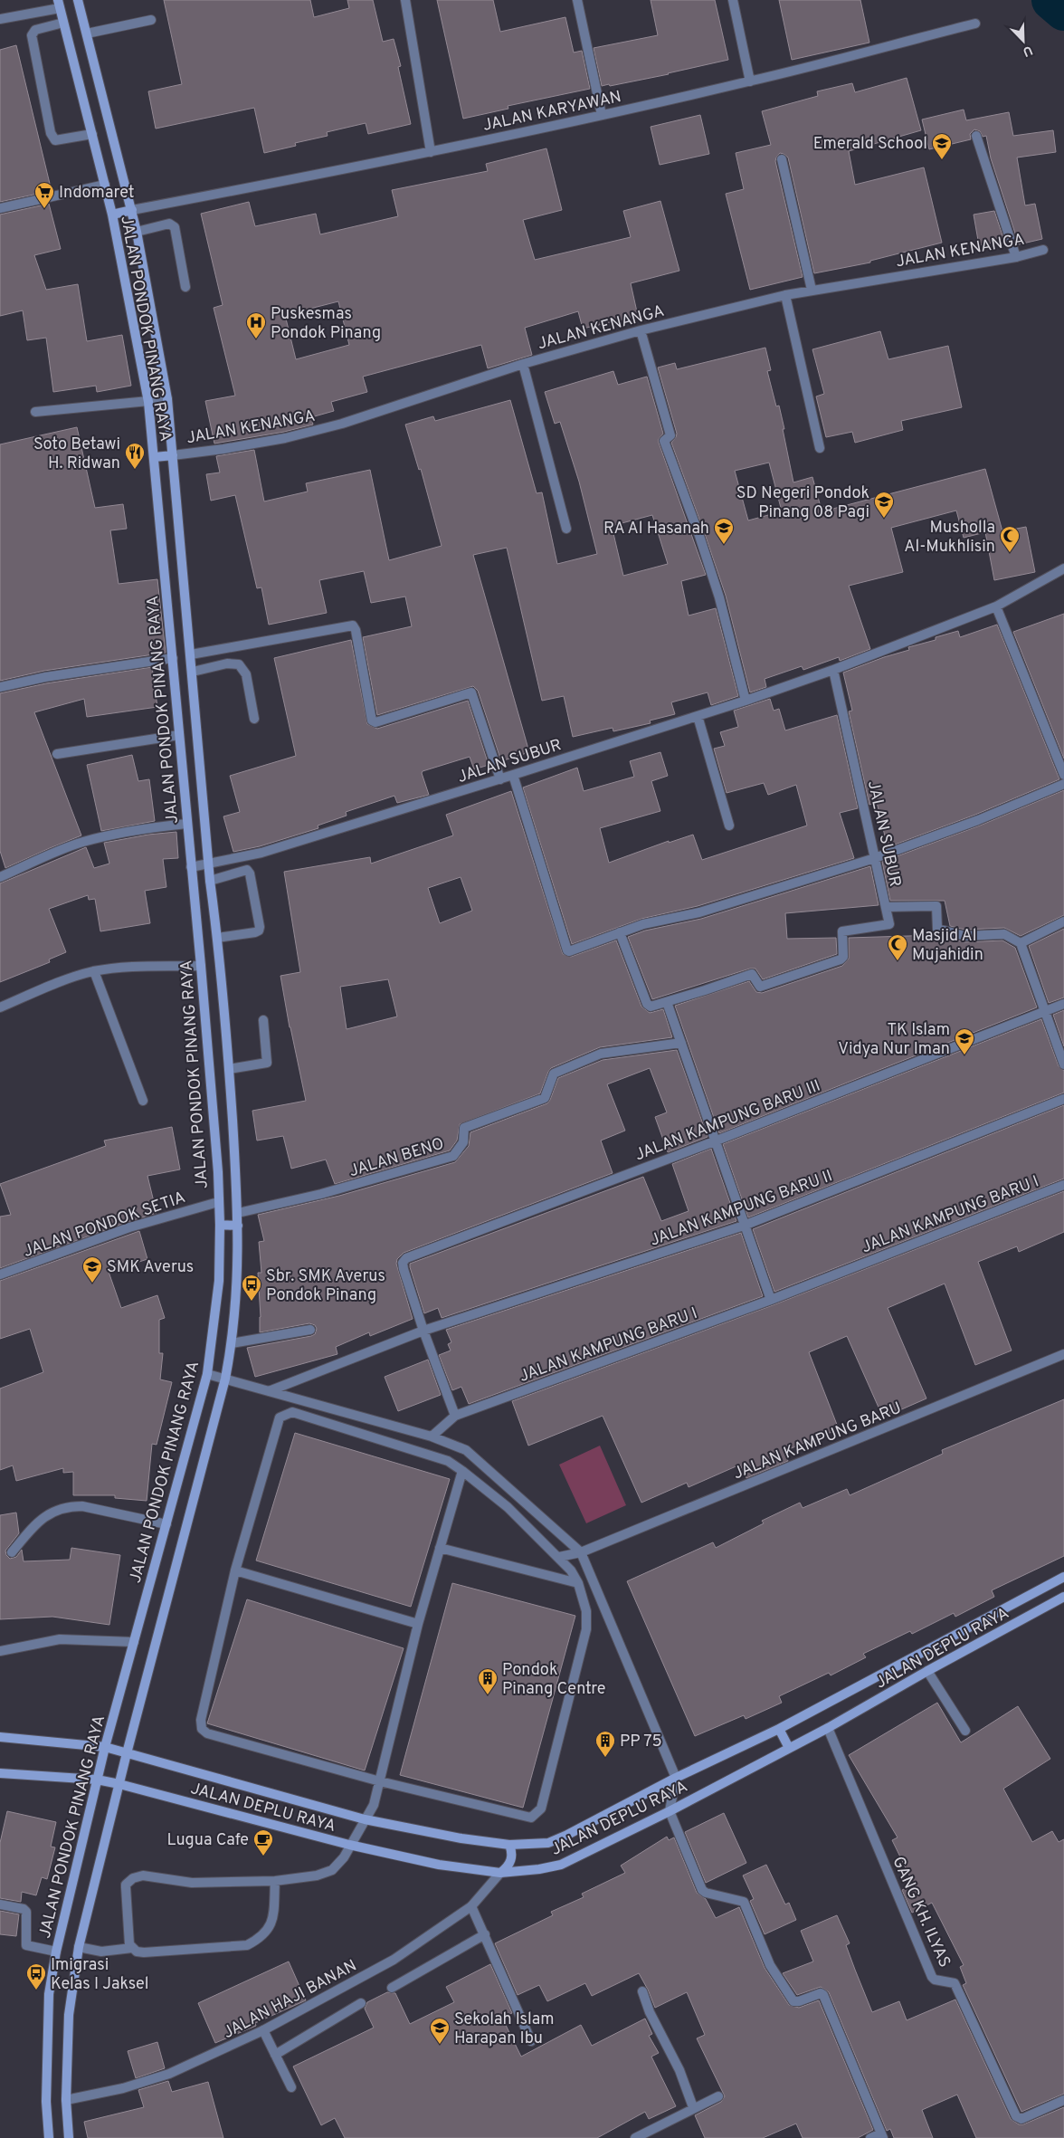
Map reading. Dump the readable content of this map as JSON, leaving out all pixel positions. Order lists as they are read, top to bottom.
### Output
{
  "streets": {
    "main road": ["JALAN PONDOK PINANG RAYA", "JALAN DEPLU RAYA"],
    "street": [
      "JALAN KARYAWAN",
      "JALAN KENANGA",
      "JALAN SUBUR",
      "JALAN KAMPUNG BARU III",
      "JALAN BENO",
      "JALAN KAMPUNG BARU II",
      "JALAN KAMPUNG BARU I",
      "JALAN PONDOK SETIA",
      "JALAN KAMPUNG BARU",
      "GANG KH. ILYAS",
      "JALAN HAJI BANAN"
    ]
  },
  "crossings": [
    ["JALAN KARYAWAN", "JALAN PONDOK PINANG RAYA"],
    ["JALAN KENANGA", "JALAN PONDOK PINANG RAYA"],
    ["JALAN PONDOK PINANG RAYA", "JALAN SUBUR"],
    ["JALAN PONDOK PINANG RAYA", "JALAN BENO"],
    ["JALAN PONDOK PINANG RAYA", "JALAN PONDOK SETIA"],
    ["JALAN PONDOK PINANG RAYA", "JALAN DEPLU RAYA"],
    ["JALAN PONDOK PINANG RAYA", "JALAN HAJI BANAN"],
    ["JALAN KAMPUNG BARU III", "JALAN KAMPUNG BARU II"],
    ["JALAN DEPLU RAYA", "GANG KH. ILYAS"],
    ["JALAN DEPLU RAYA", "JALAN HAJI BANAN"]
  ],
  "places": {
    "school or university": [
      "Emerald School",
      "SD Negeri Pondok Pinang 08 Pagi",
      "RA Al Hasanah",
      "TK Islam Vidya Nur Iman",
      "SMK Averus",
      "Sekolah Islam Harapan Ibu"
    ],
    "supermarket": ["Indomaret"],
    "hospital": ["Puskesmas Pondok Pinang"],
    "restaurant": ["Soto Betawi H. Ridwan"],
    "mosque": ["Musholla Al-Mukhlisin", "Masjid Al Mujahidin"],
    "bus stop": ["Sbr. SMK Averus Pondok Pinang", "Imigrasi Kelas I Jaksel"],
    "building": ["Pondok Pinang Centre", "PP 75"],
    "cafe": ["Lugua Cafe"]
  },
  "north": "bottom right"
}
